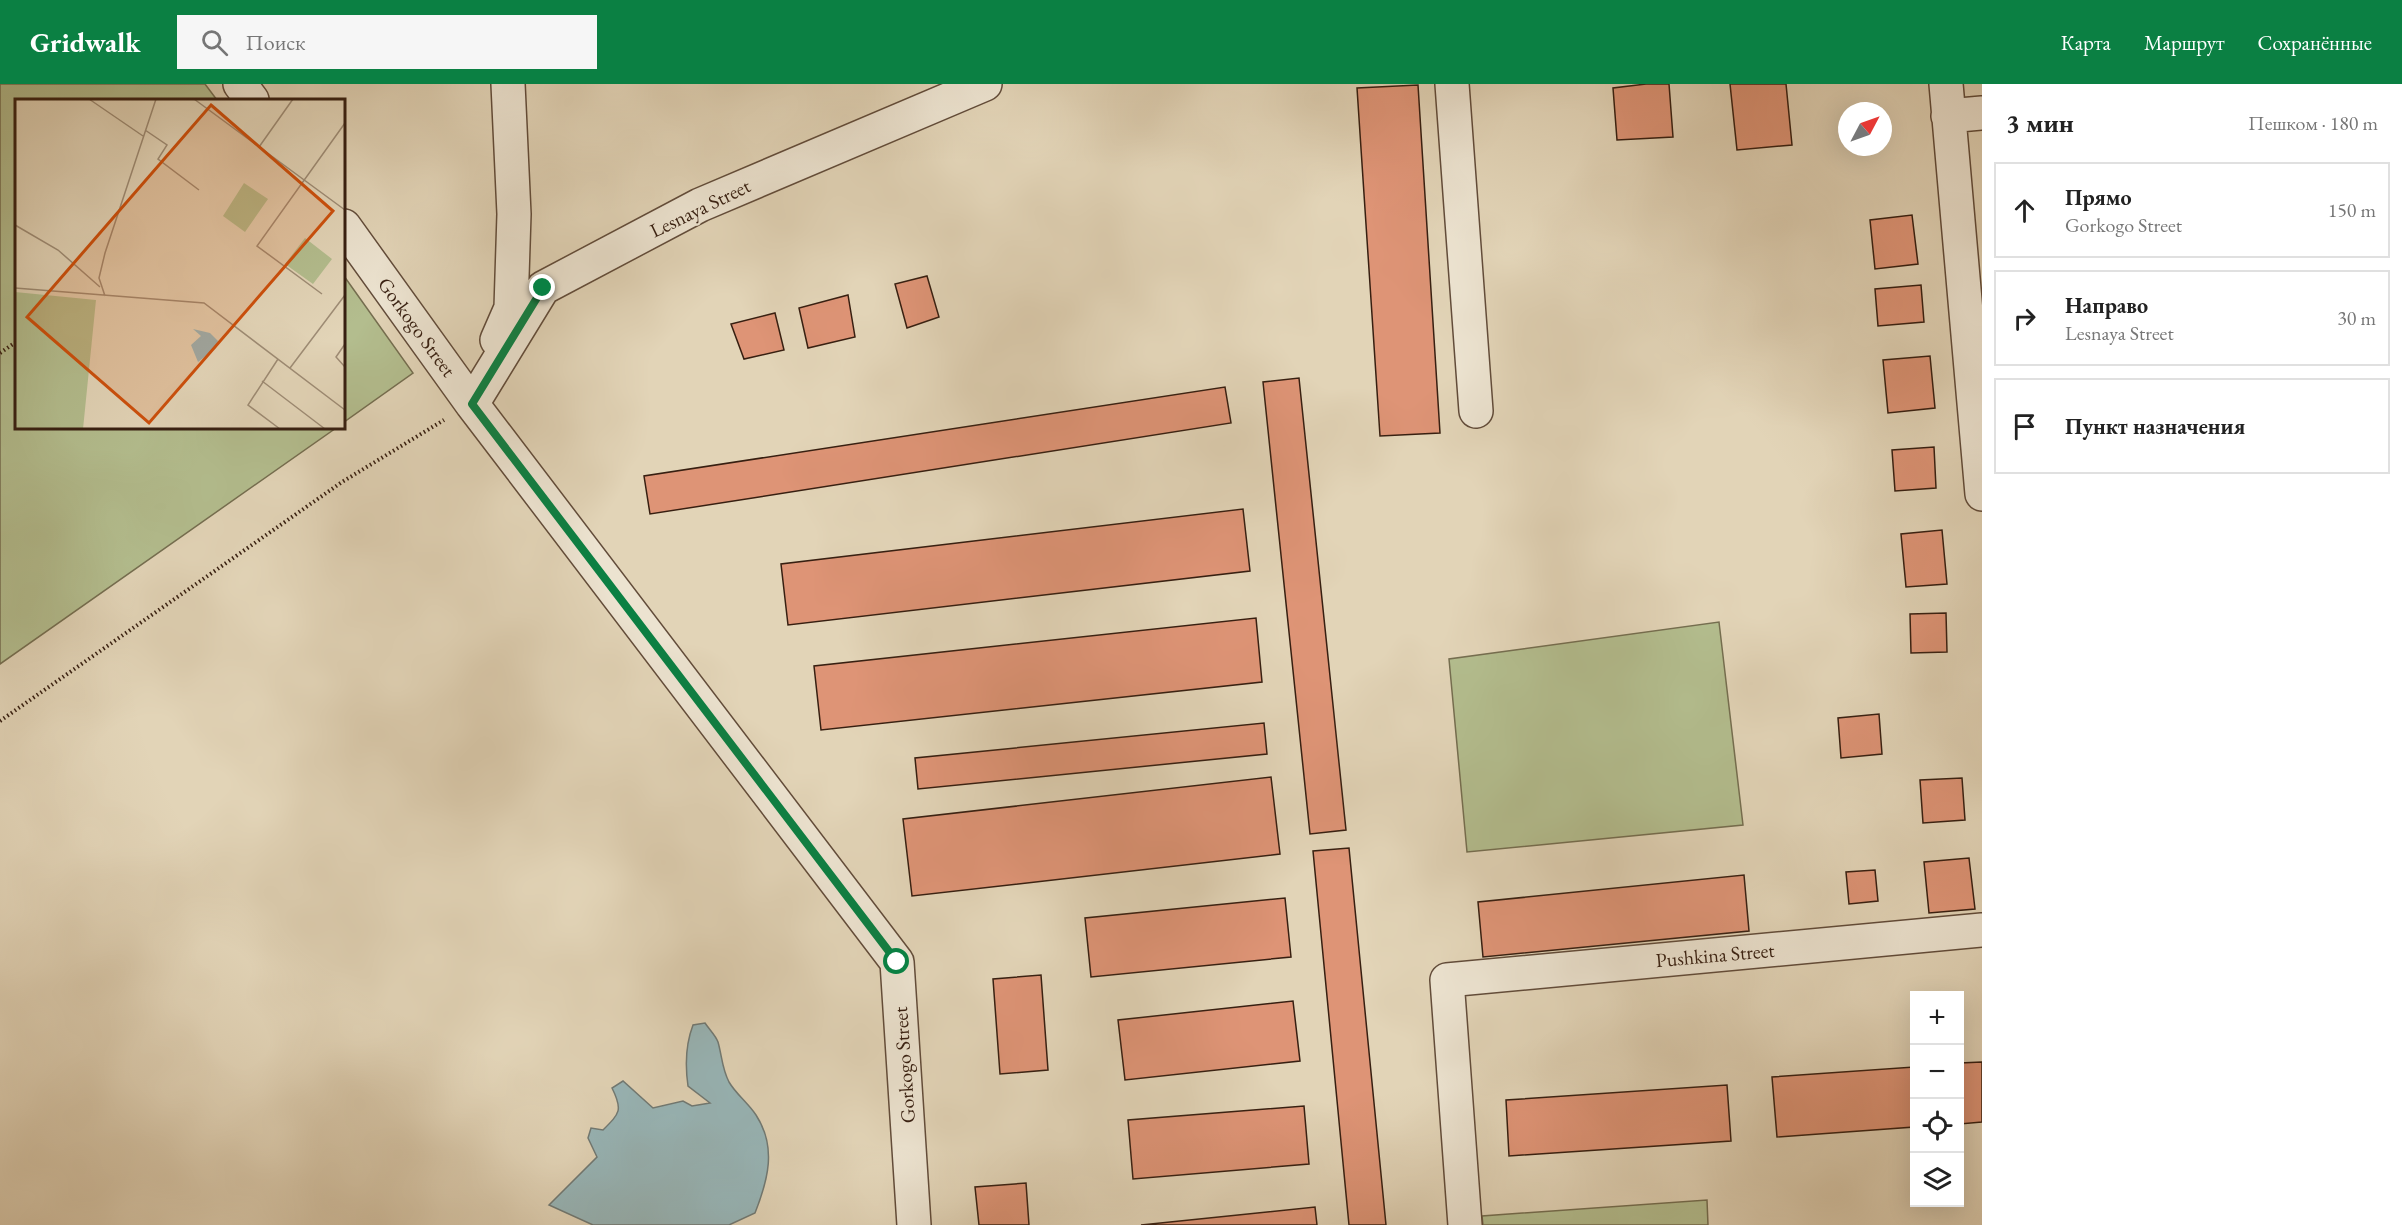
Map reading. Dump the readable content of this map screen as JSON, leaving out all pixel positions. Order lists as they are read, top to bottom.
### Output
{
  "streets": {
    "street": ["Lesnaya Street", "Gorkogo Street", "Pushkina Street"]
  },
  "crossings": [
    ["Lesnaya Street", "Gorkogo Street"]
  ],
  "north": "top right",
  "page": {
    "header": "Gridwalk",
    "search": "Поиск",
    "nav": ["Карта", "Маршрут", "Сохранённые"],
    "heading": ["3 мин", "Пешком · 180 m"],
    "list": [
      ["Прямо", "Gorkogo Street", "150 m"],
      ["Направо", "Lesnaya Street", "30 m"],
      "Пункт назначения"
    ],
    "map_buttons": ["+", "−"]
  }
}
